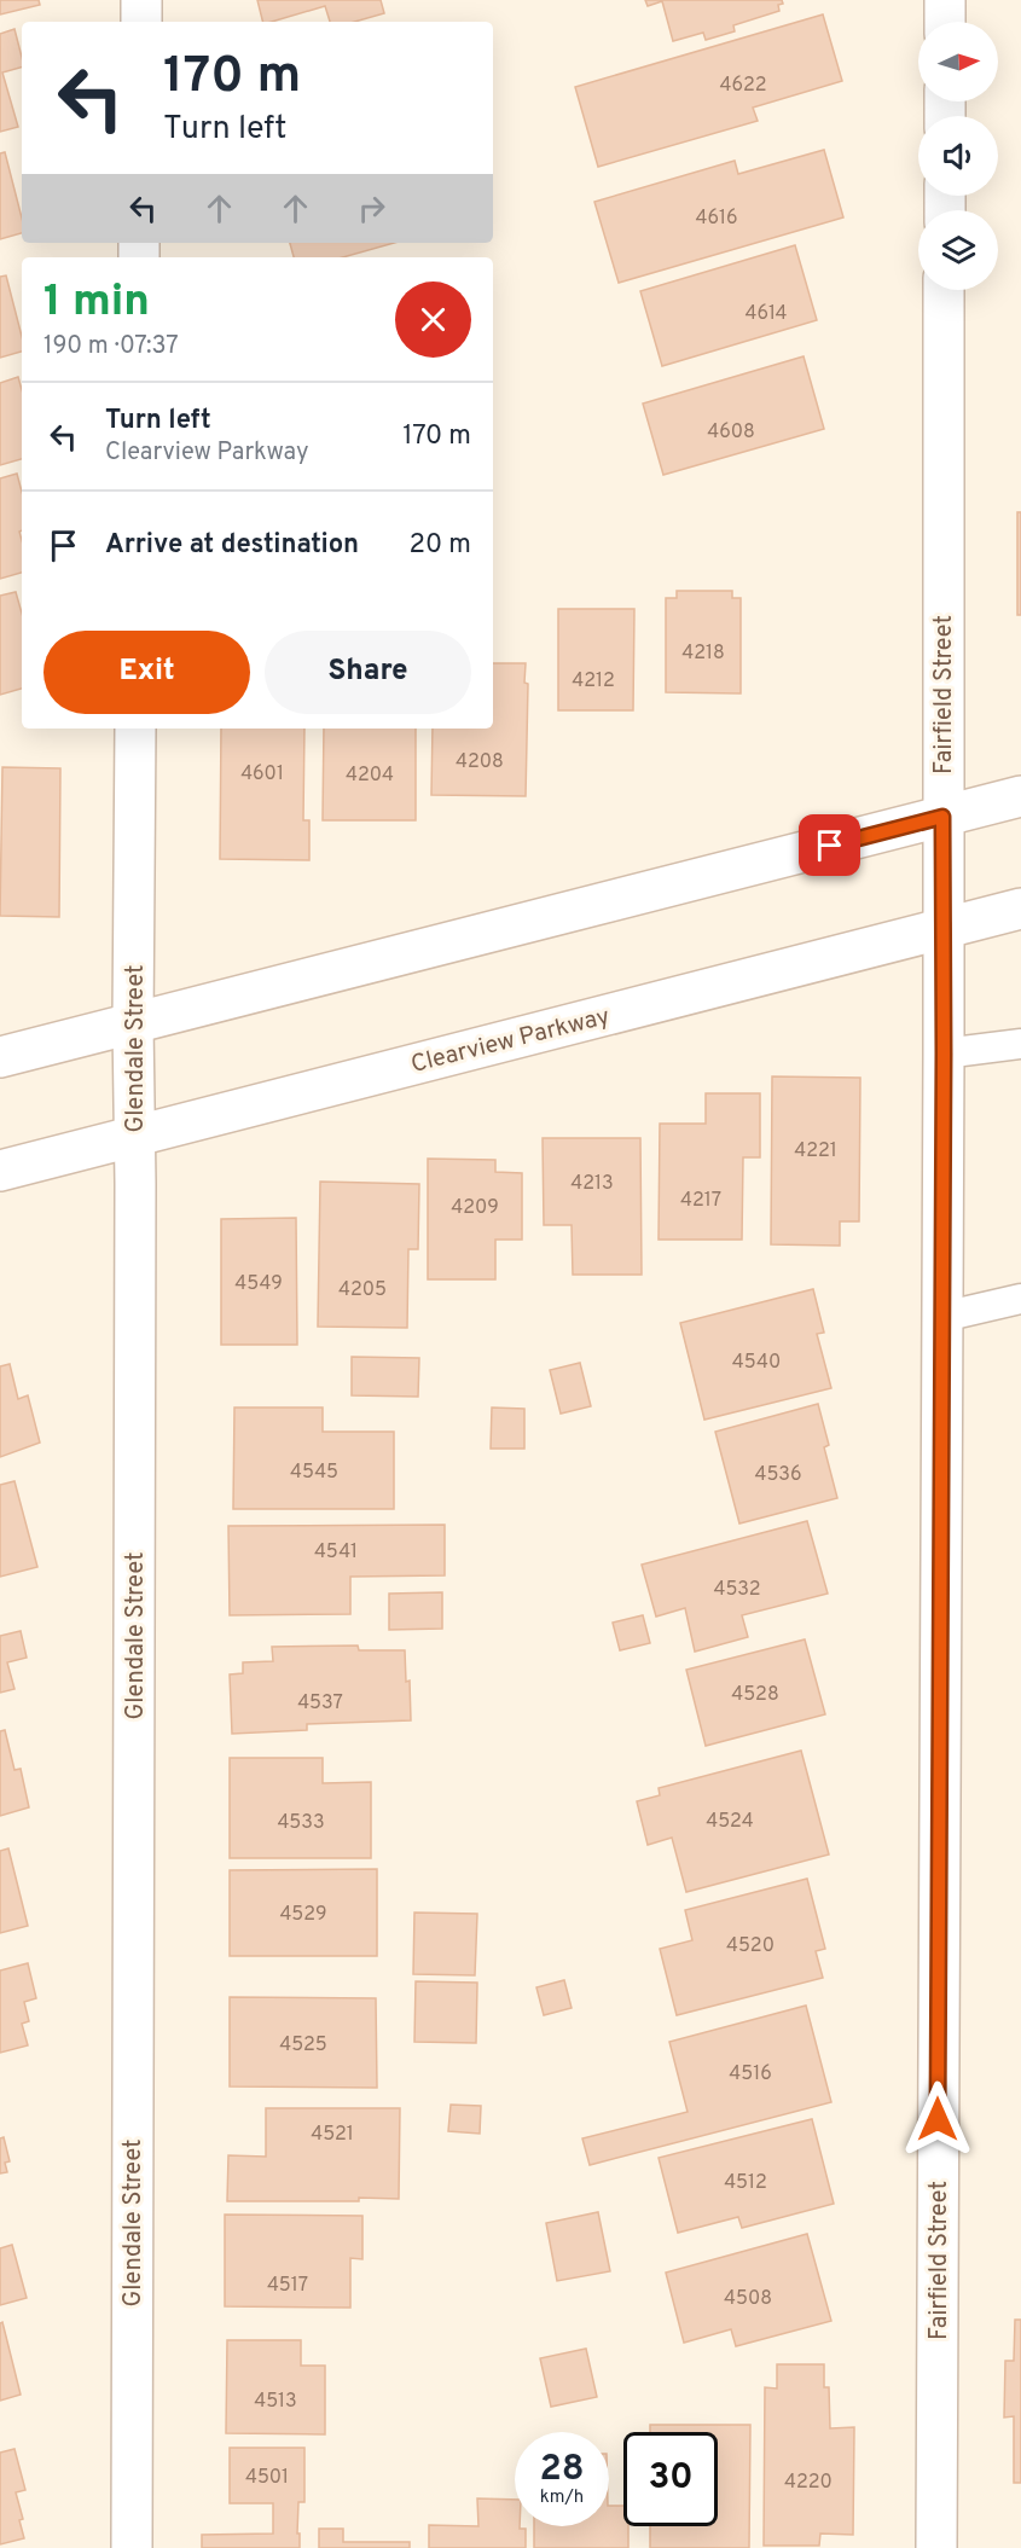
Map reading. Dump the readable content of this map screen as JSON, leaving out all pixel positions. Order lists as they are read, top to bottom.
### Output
{
  "streets": {
    "street": ["Fairfield Street", "Clearview Parkway", "Glendale Street"]
  },
  "crossings": [
    ["Fairfield Street", "Clearview Parkway"],
    ["Clearview Parkway", "Glendale Street"]
  ],
  "house_numbers": [
    "4622",
    "4616",
    "4614",
    "4608",
    "4218",
    "4212",
    "4208",
    "4601",
    "4204",
    "4221",
    "4213",
    "4217",
    "4209",
    "4549",
    "4205",
    "4540",
    "4545",
    "4536",
    "4541",
    "4532",
    "4528",
    "4537",
    "4524",
    "4533",
    "4529",
    "4520",
    "4525",
    "4516",
    "4521",
    "4512",
    "4517",
    "4508",
    "4513",
    "4501",
    "4220"
  ],
  "north": "right",
  "page": {
    "turn": ["170 m", "Turn left"],
    "heading": ["1 min", "190 m · 07:37"],
    "list": [
      {
        "name": "Turn left",
        "note": "Clearview Parkway",
        "value": "170 m"
      },
      {
        "name": "Arrive at destination",
        "value": "20 m"
      }
    ],
    "buttons": ["Exit", "Share"],
    "speed": "28 km/h",
    "limit": "30"
  }
}
